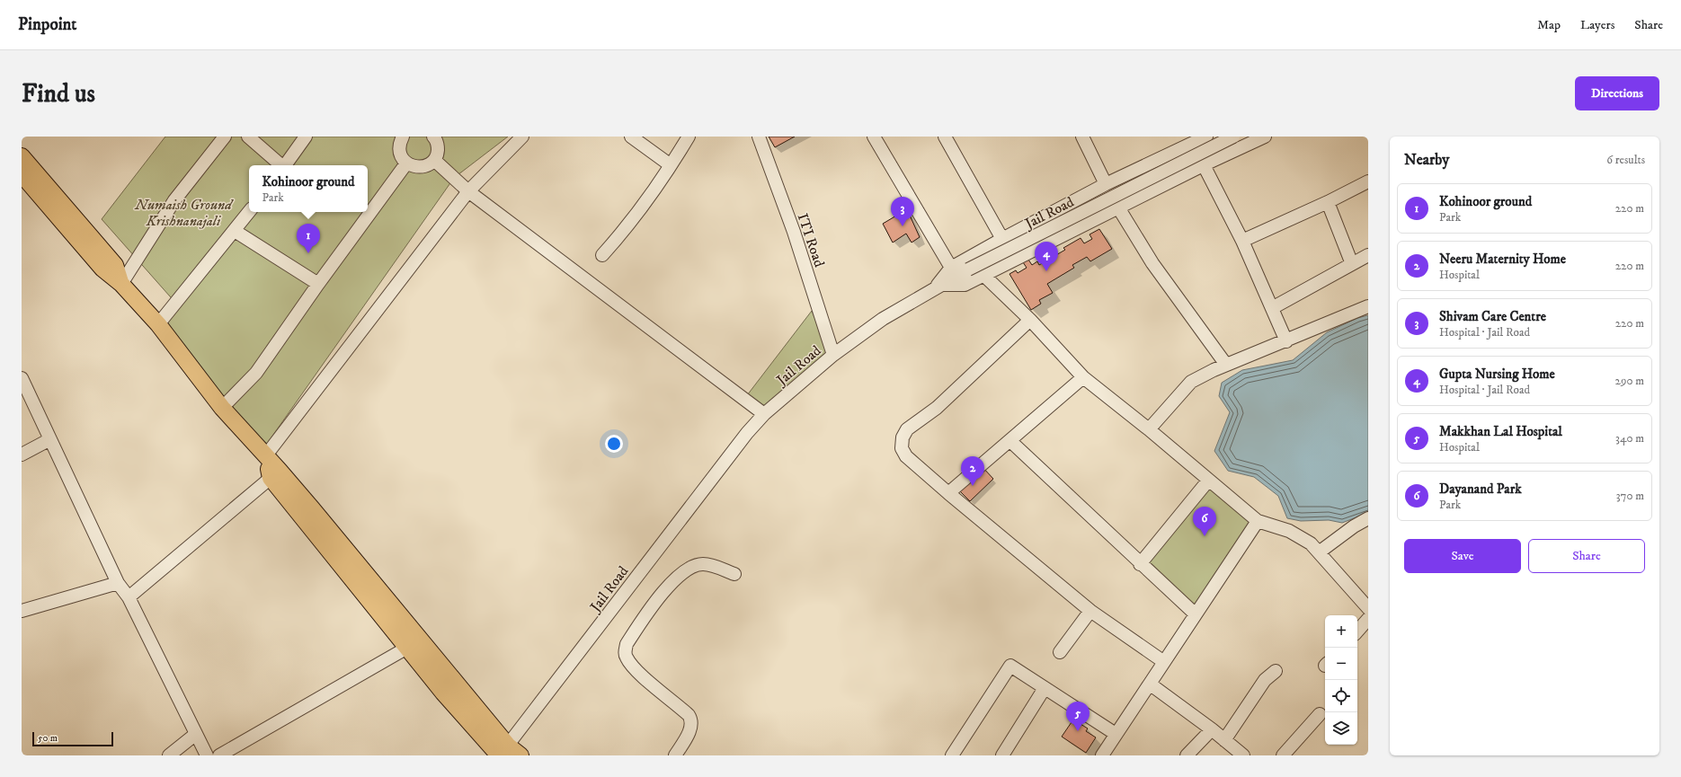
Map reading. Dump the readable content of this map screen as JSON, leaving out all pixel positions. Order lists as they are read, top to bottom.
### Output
{
  "streets": {
    "street": ["Jail Road", "ITI Road"]
  },
  "crossings": [
    ["Jail Road", "ITI Road"]
  ],
  "parks": ["Numaish Ground Krishnanajali"],
  "scale_bar": "50 m",
  "page": {
    "header": "Pinpoint",
    "nav": ["Map", "Layers", "Share"],
    "buttons": [
      "Directions",
      ["Save", "Share"]
    ],
    "title": "Find us",
    "heading": ["Nearby", "6 results"],
    "popup": ["Kohinoor ground", "Park"],
    "list": [
      {
        "mark": "1",
        "name": "Kohinoor ground",
        "note": "Park",
        "value": "220 m"
      },
      {
        "mark": "2",
        "name": "Neeru Maternity Home",
        "note": "Hospital",
        "value": "220 m"
      },
      {
        "mark": "3",
        "name": "Shivam Care Centre",
        "note": "Hospital · Jail Road",
        "value": "220 m"
      },
      {
        "mark": "4",
        "name": "Gupta Nursing Home",
        "note": "Hospital · Jail Road",
        "value": "290 m"
      },
      {
        "mark": "5",
        "name": "Makkhan Lal Hospital",
        "note": "Hospital",
        "value": "340 m"
      },
      {
        "mark": "6",
        "name": "Dayanand Park",
        "note": "Park",
        "value": "370 m"
      }
    ],
    "pins": [
      "3",
      "1",
      "4",
      "2",
      "6",
      "5"
    ],
    "map_buttons": ["+", "−"],
    "scale": "50 m"
  }
}
